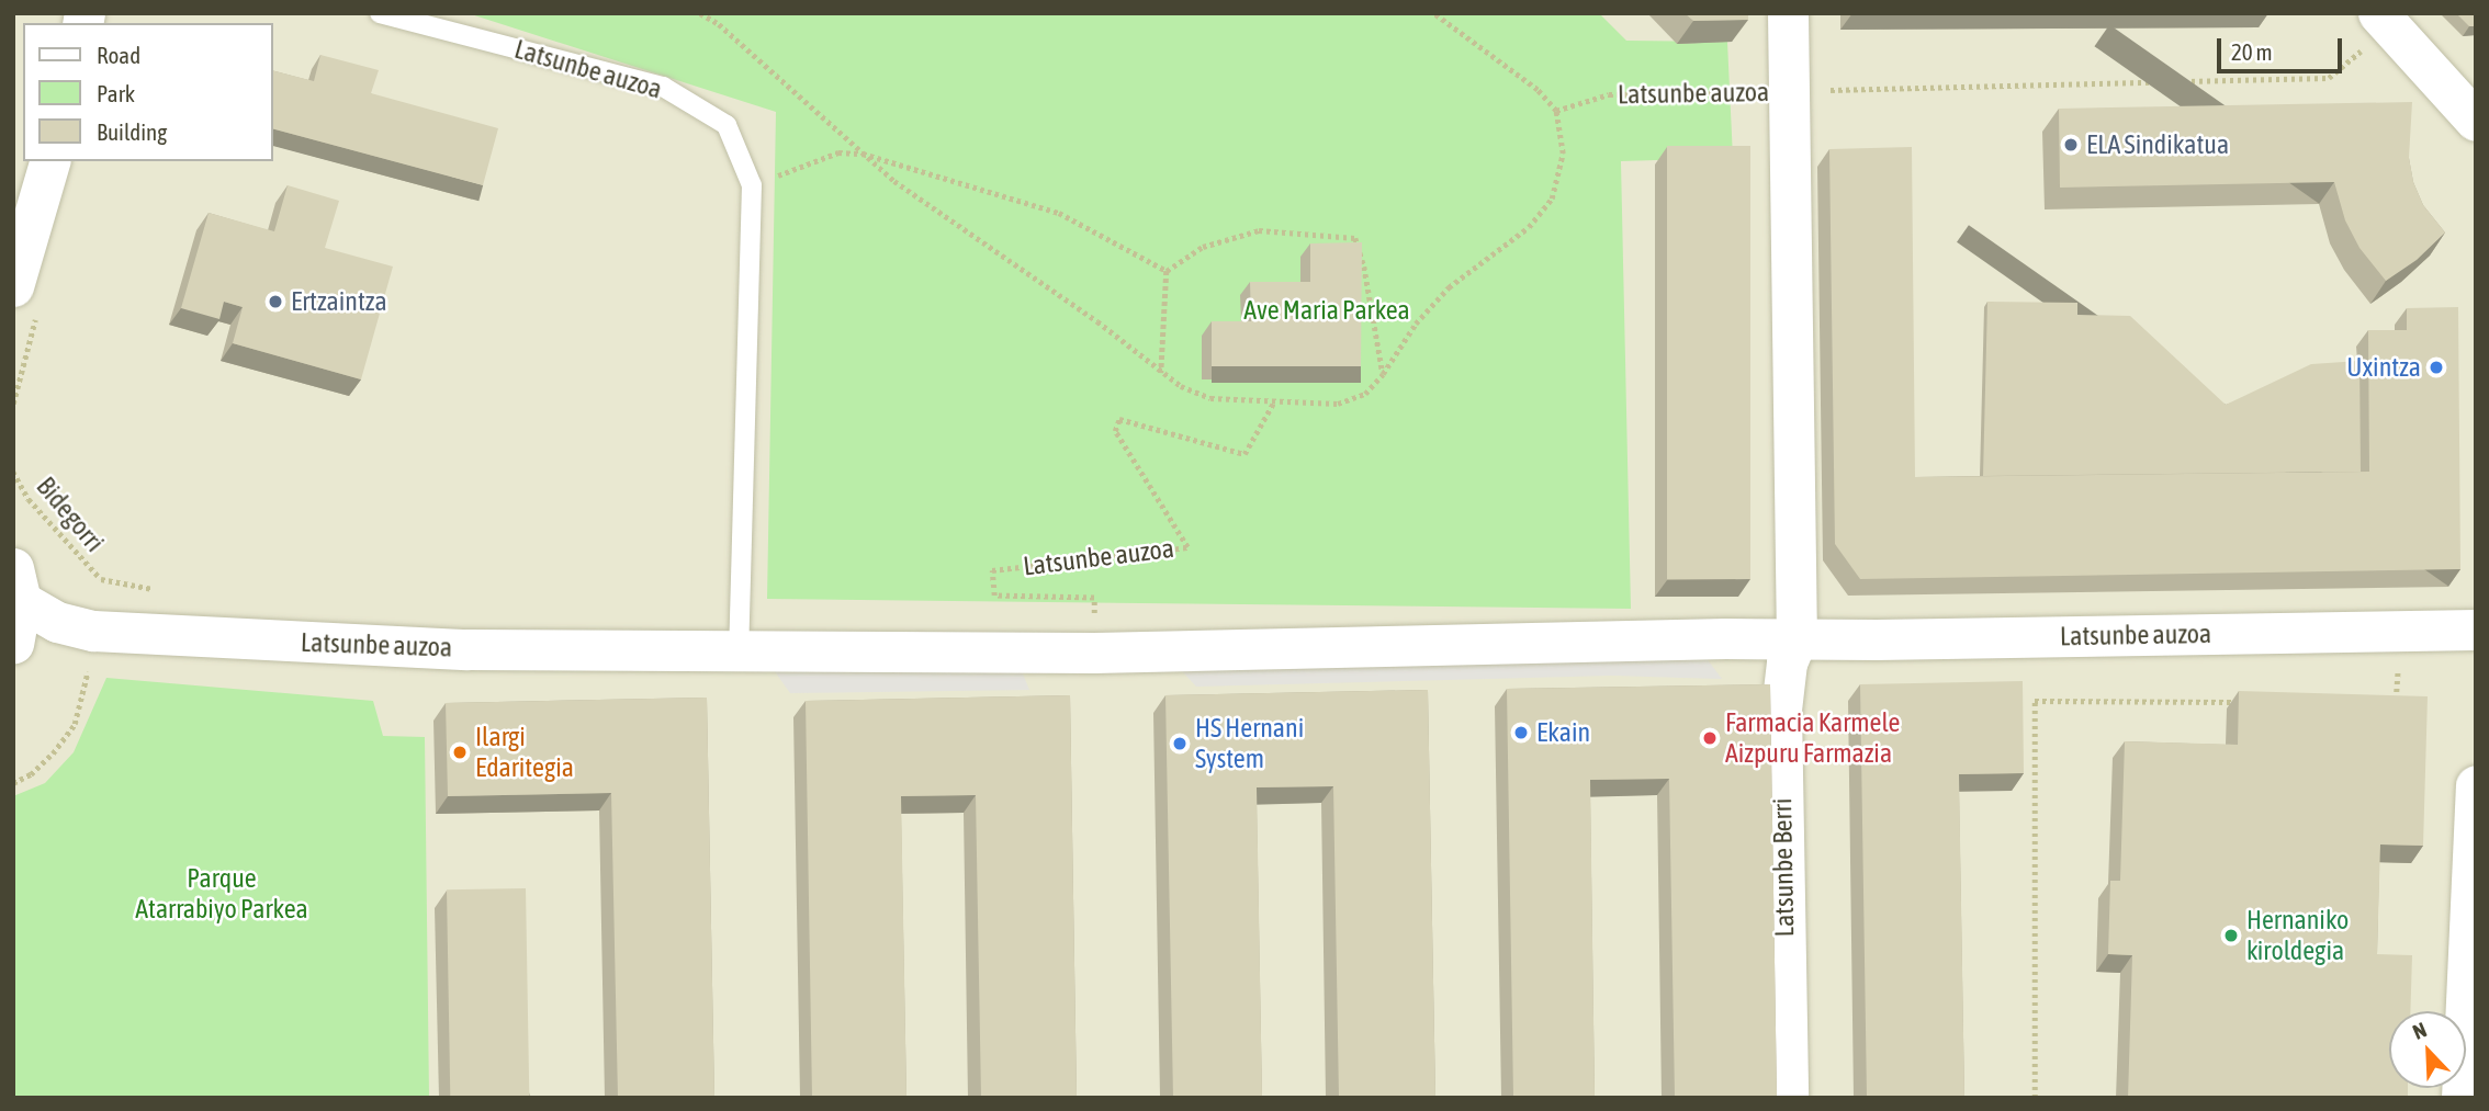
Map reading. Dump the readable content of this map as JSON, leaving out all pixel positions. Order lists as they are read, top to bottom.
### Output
{
  "streets": {
    "street": ["Latsunbe auzoa", "Latsunbe Berri"],
    "path": ["Bidegorri"]
  },
  "crossings": [
    ["Latsunbe auzoa", "Bidegorri"],
    ["Latsunbe auzoa", "Latsunbe Berri"]
  ],
  "parks": ["Ave Maria Parkea", "Parque Atarrabiyo Parkea"],
  "places": [
    "ELA Sindikatua",
    "Ertzaintza",
    "Uxintza",
    "Ekain",
    "Farmacia Karmele Aizpuru Farmazia",
    "HS Hernani System",
    "Ilargi Edaritegia",
    "Hernaniko kiroldegia"
  ],
  "legend": ["Road", "Park", "Building"],
  "scale_bar": "20 m",
  "north": "top left"
}
